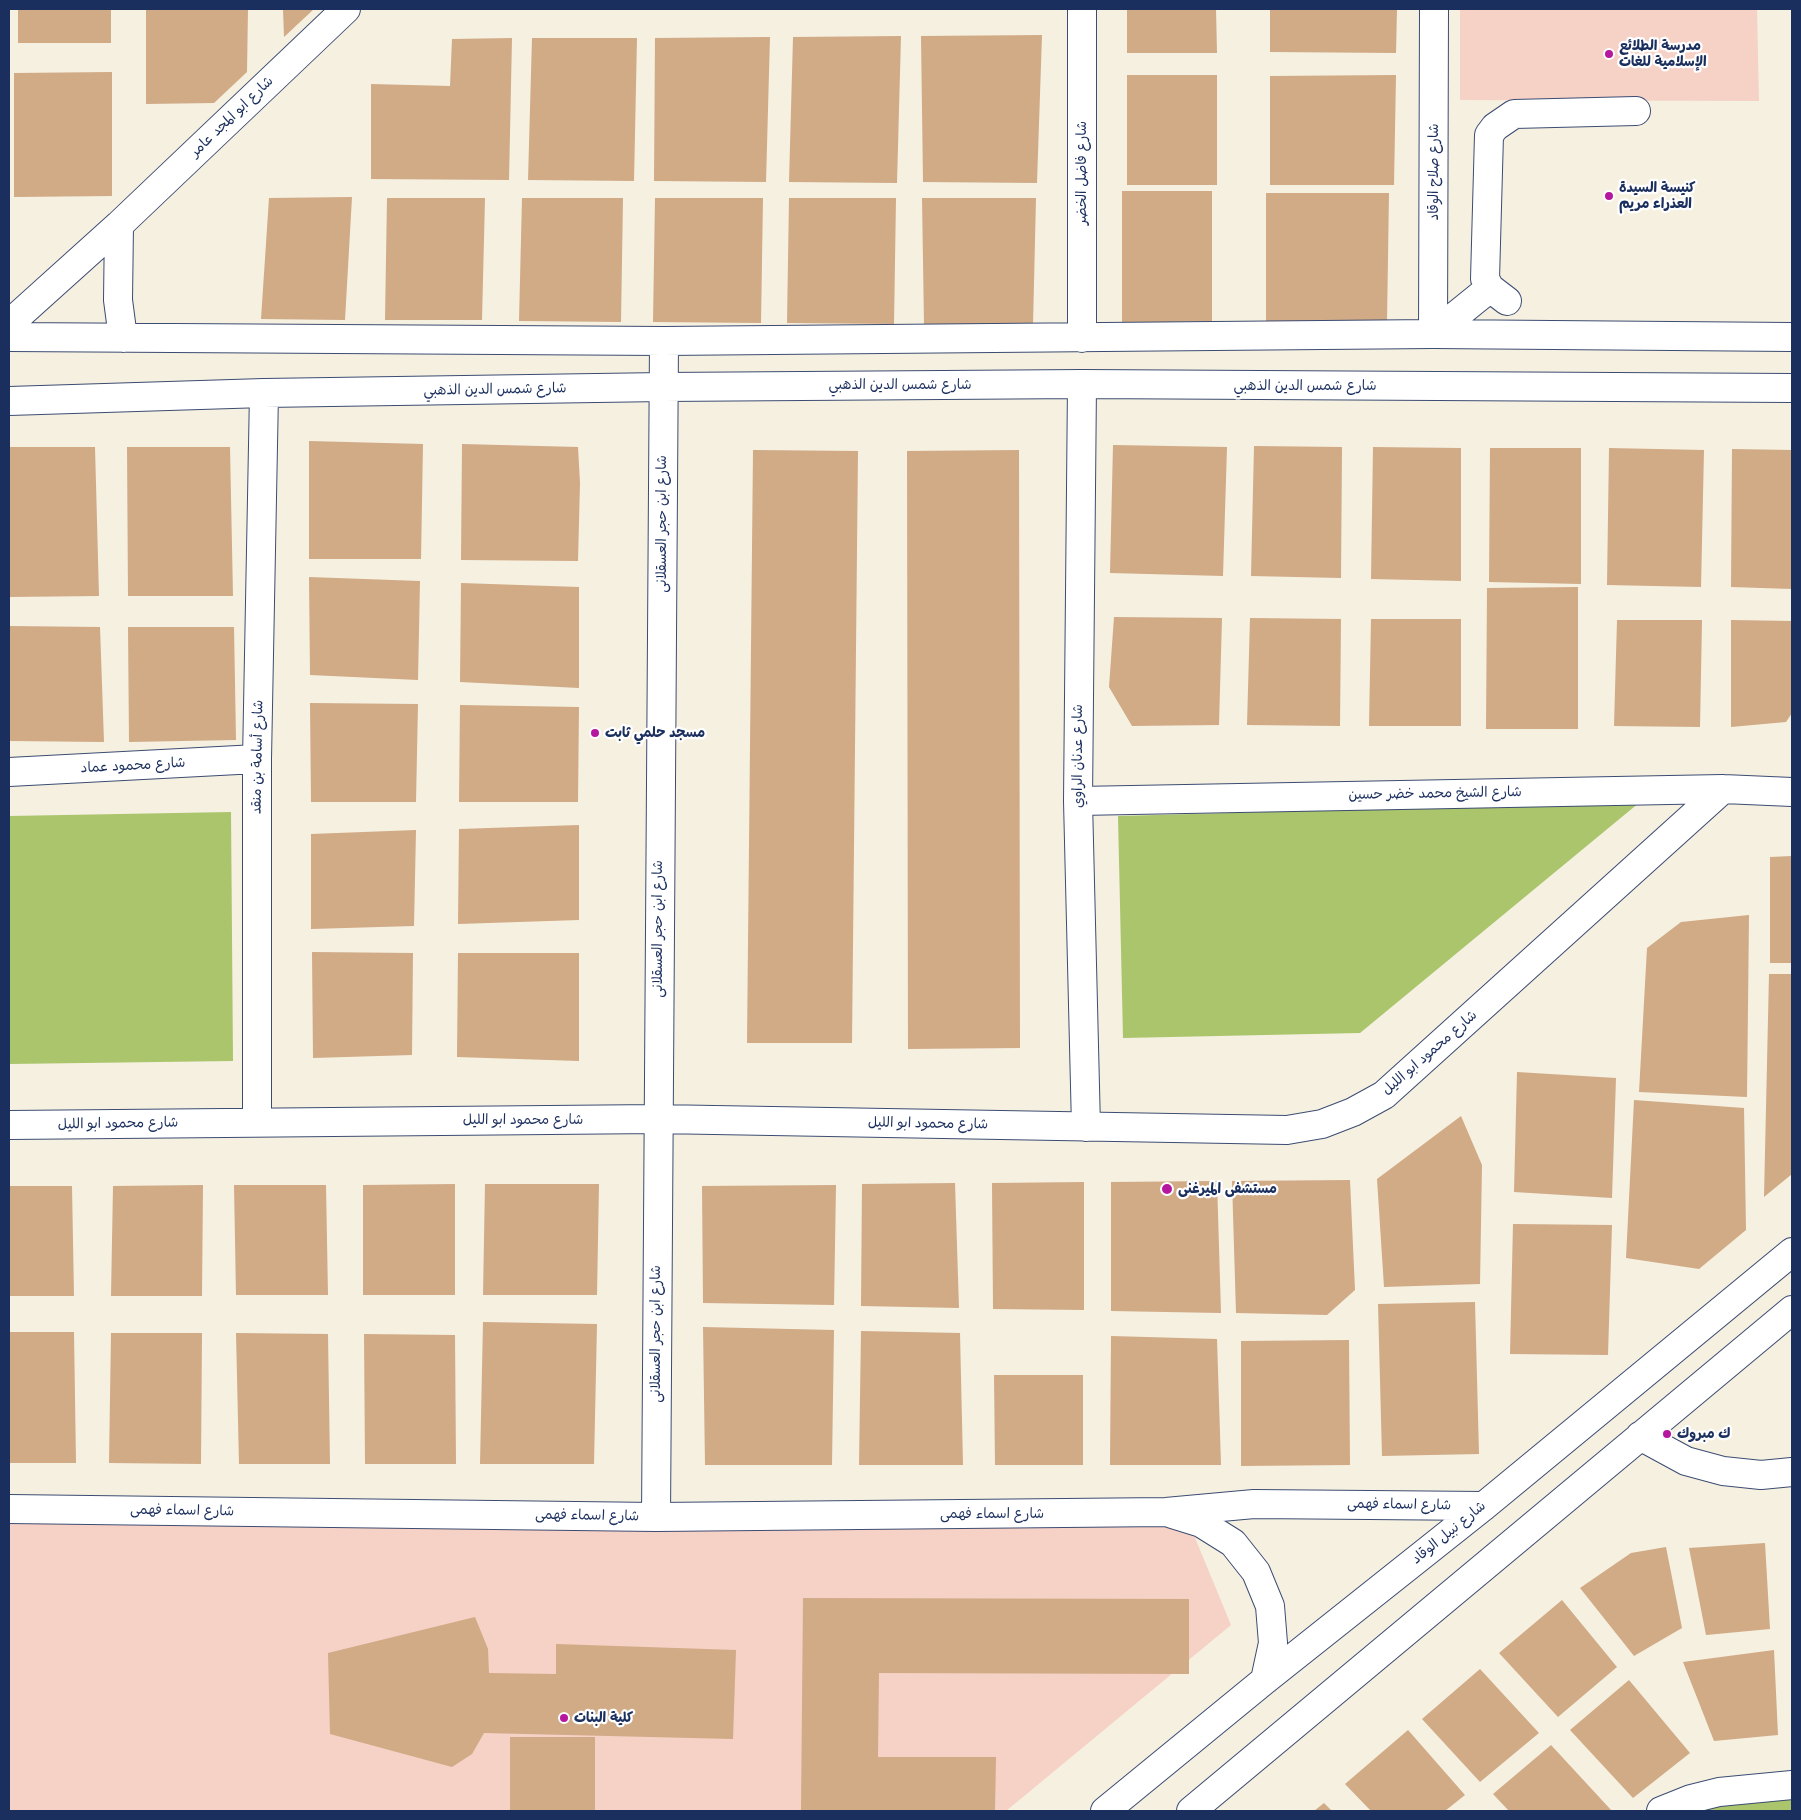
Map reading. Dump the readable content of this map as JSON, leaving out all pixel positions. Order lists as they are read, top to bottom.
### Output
{
  "streets": {
    "street": [
      "شارع ابو المجد عامر",
      "شارع صلاح الوقاد",
      "شارع فاضل الخضر",
      "شارع شمس الدين الذهبي",
      "شارع ابن حجر العسقلانى",
      "شارع عدنان الراوي",
      "شارع أسامة بن منقد",
      "شارع محمود عماد",
      "شارع الشيخ محمد خضر حسين",
      "شارع محمود ابو الليل",
      "شارع اسماء فهمى",
      "شارع نبيل الوقاد"
    ]
  },
  "crossings": [
    ["شارع شمس الدين الذهبي", "شارع ابن حجر العسقلانى"],
    ["شارع شمس الدين الذهبي", "شارع عدنان الراوي"],
    ["شارع شمس الدين الذهبي", "شارع أسامة بن منقد"],
    ["شارع ابن حجر العسقلانى", "شارع محمود ابو الليل"],
    ["شارع ابن حجر العسقلانى", "شارع اسماء فهمى"],
    ["شارع عدنان الراوي", "شارع الشيخ محمد خضر حسين"],
    ["شارع عدنان الراوي", "شارع محمود ابو الليل"],
    ["شارع أسامة بن منقد", "شارع محمود عماد"],
    ["شارع أسامة بن منقد", "شارع محمود ابو الليل"],
    ["شارع الشيخ محمد خضر حسين", "شارع محمود ابو الليل"],
    ["شارع اسماء فهمى", "شارع نبيل الوقاد"]
  ],
  "places": [
    "مدرسة الطلائع الإسلامية للغات",
    "كنيسة السيدة العذراء مريم",
    "مسجد حلمي ثابت",
    "مستشفى الميرغنى",
    "ك مبروك",
    "كلية البنات"
  ]
}
